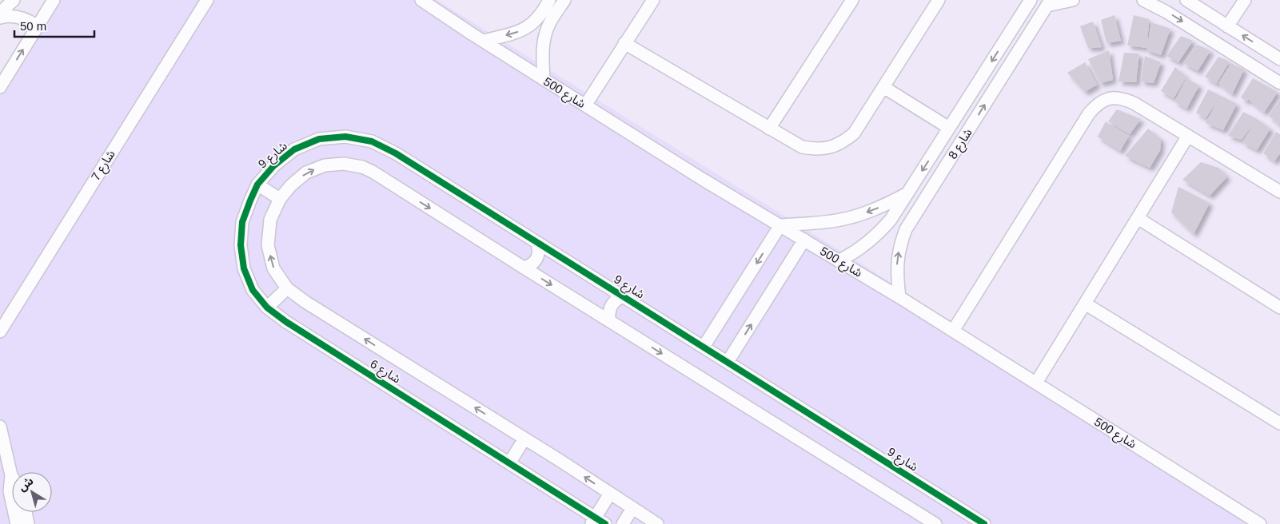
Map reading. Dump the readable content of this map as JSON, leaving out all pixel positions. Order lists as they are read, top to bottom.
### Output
{
  "streets": {
    "street": [
      "شارع 500",
      "شارع 8",
      "شارع 9",
      "شارع 7",
      "شارع 6"
    ]
  },
  "crossings": [
    ["شارع 500", "شارع 8"],
    ["شارع 9", "شارع 6"]
  ],
  "scale_bar": "50 m",
  "north": "top left"
}
